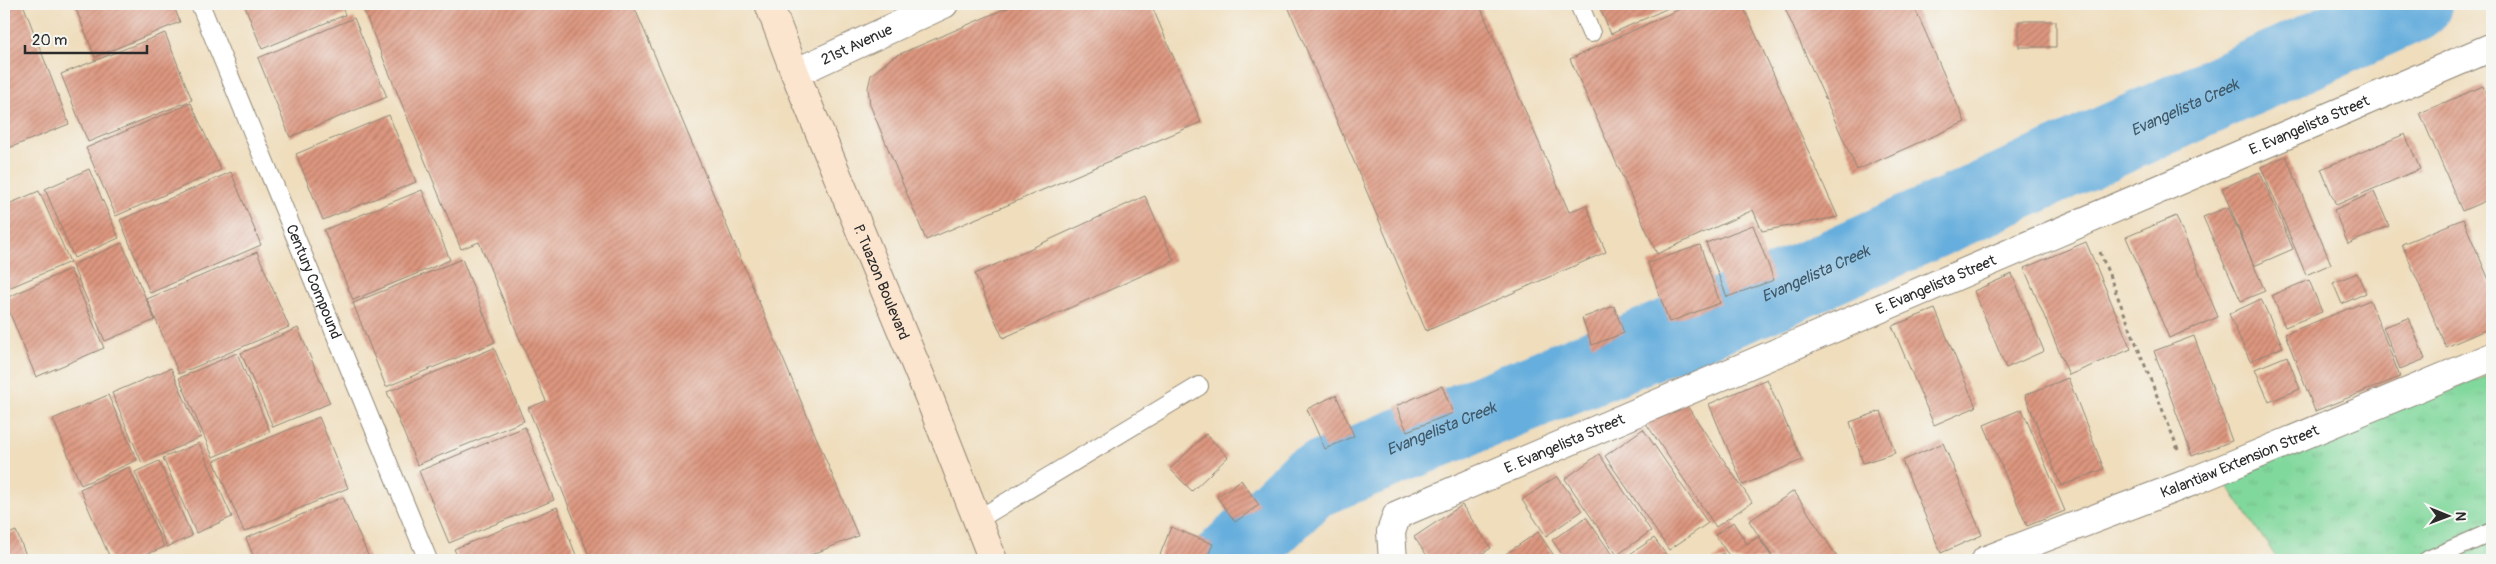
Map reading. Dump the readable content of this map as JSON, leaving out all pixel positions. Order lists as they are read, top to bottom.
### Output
{
  "streets": {
    "main road": ["P. Tuazon Boulevard"],
    "street": ["21st Avenue", "E. Evangelista Street", "Kalantiaw Extension Street"],
    "lane": ["Century Compound"]
  },
  "crossings": [
    ["21st Avenue", "P. Tuazon Boulevard"]
  ],
  "water": ["Evangelista Creek"],
  "scale_bar": "20 m",
  "north": "right"
}
